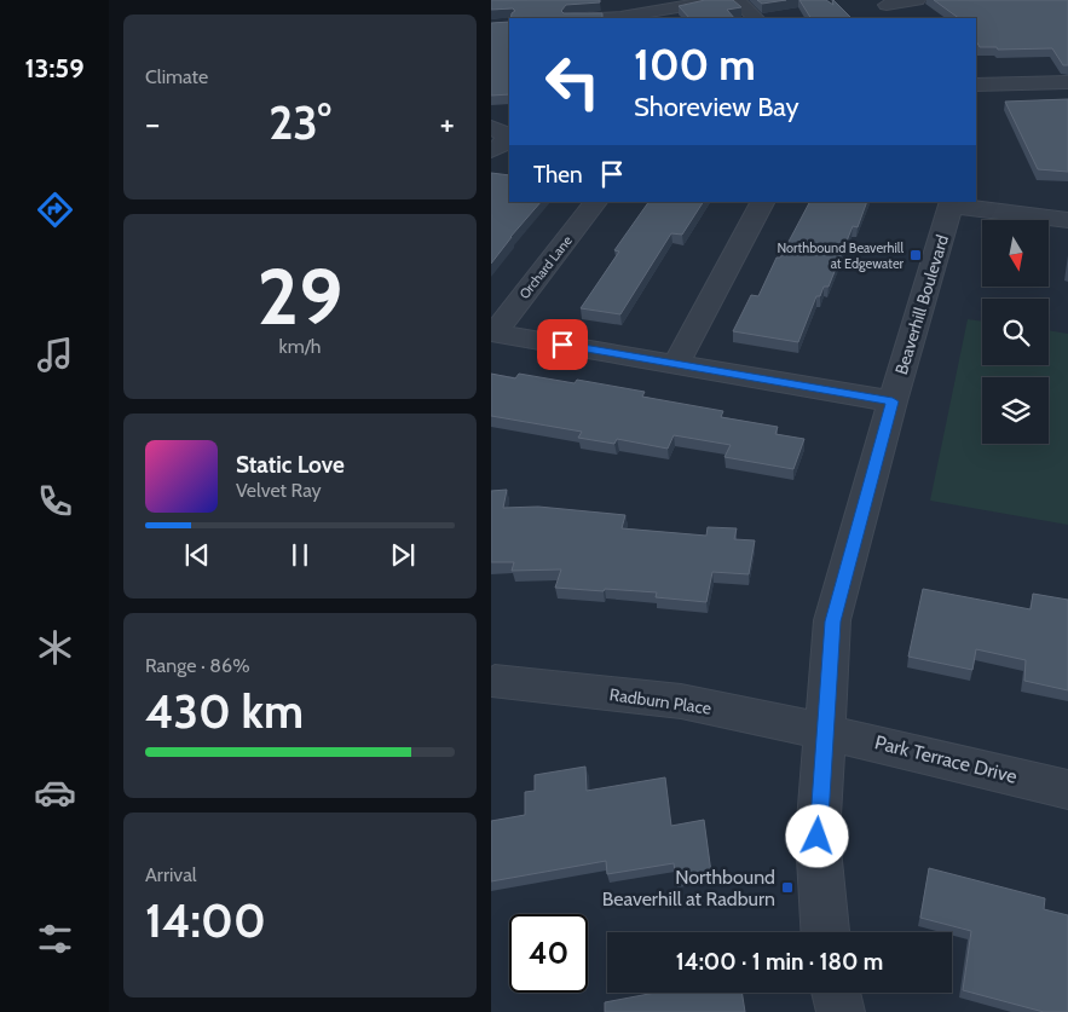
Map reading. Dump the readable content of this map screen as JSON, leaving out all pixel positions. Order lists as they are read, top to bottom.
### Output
{
  "streets": {
    "street": [
      "Orchard Lane",
      "Beaverhill Boulevard",
      "Radburn Place",
      "Park Terrace Drive"
    ]
  },
  "crossings": [
    ["Beaverhill Boulevard", "Radburn Place"],
    ["Beaverhill Boulevard", "Park Terrace Drive"],
    ["Radburn Place", "Park Terrace Drive"]
  ],
  "places": {
    "transit": ["Northbound Beaverhill at Edgewater", "Northbound Beaverhill at Radburn"]
  },
  "north": "bottom",
  "page": {
    "tabs": "13:59",
    "tile": [
      "Climate",
      ["29", "km/h"],
      ["Range · 86%", "430 km"],
      ["Arrival", "14:00"]
    ],
    "turn": ["100 m", "Shoreview Bay"],
    "heat": ["−", "23°", "+"],
    "then": "Then",
    "song": ["Static Love", "Velvet Ray"],
    "limit": "40",
    "trip": "14:00 · 1 min · 180 m"
  }
}
